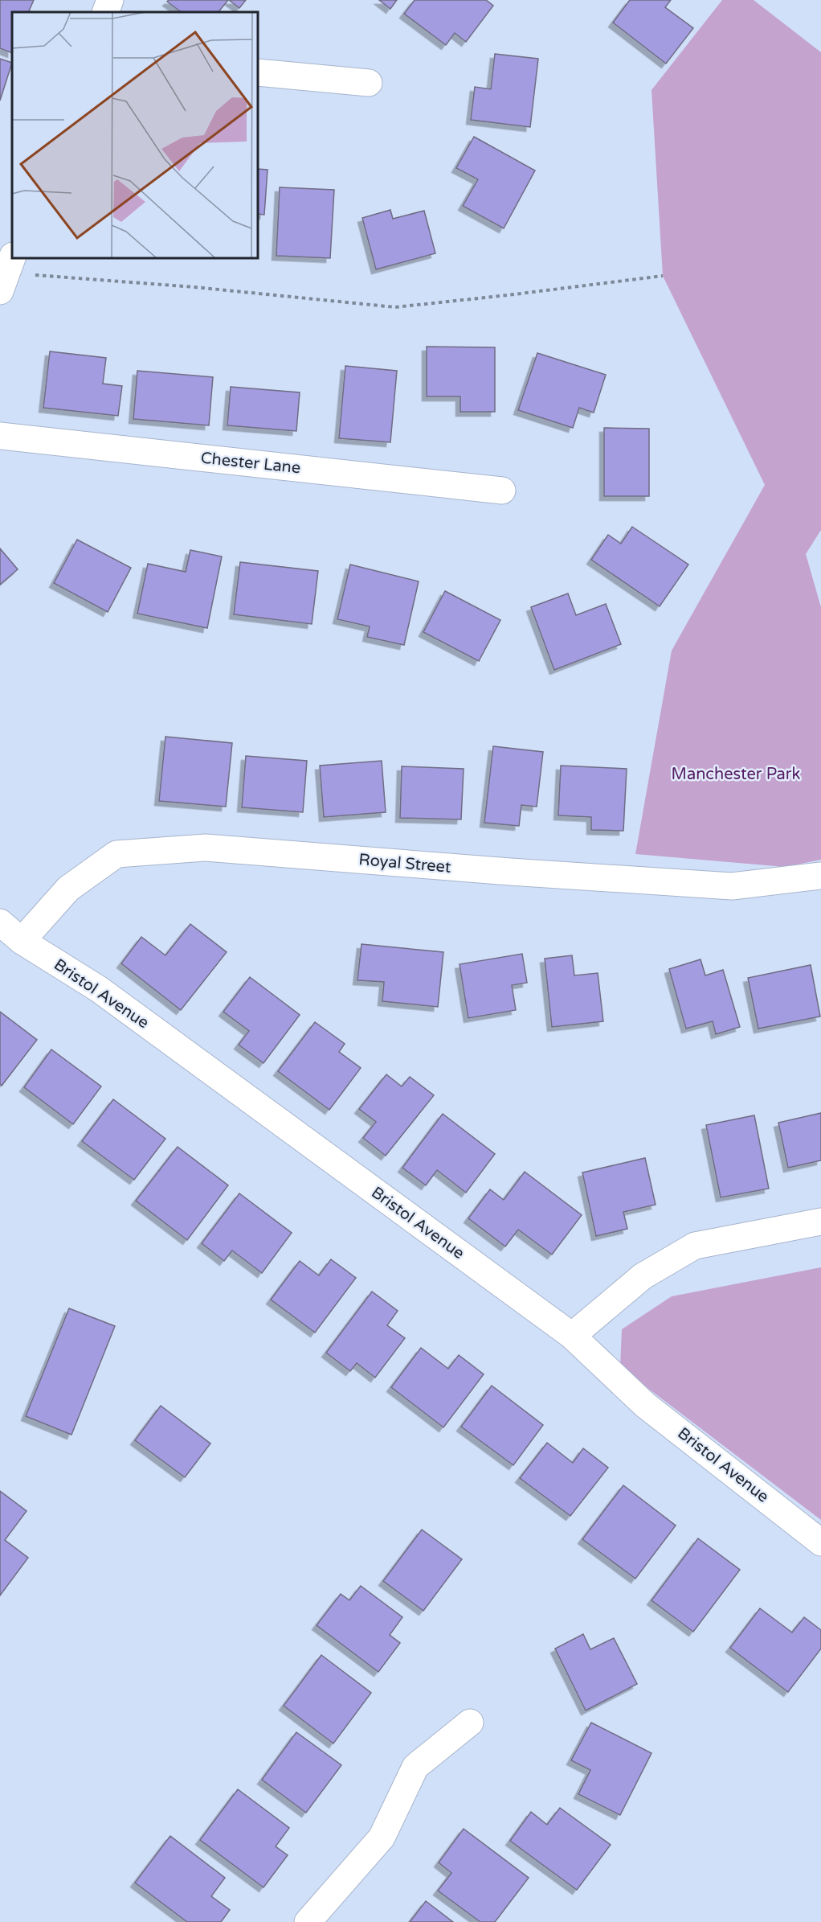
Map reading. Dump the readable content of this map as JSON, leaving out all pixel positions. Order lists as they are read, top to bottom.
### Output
{
  "streets": {
    "street": ["Chester Lane", "Royal Street", "Bristol Avenue"]
  },
  "crossings": [
    ["Royal Street", "Bristol Avenue"]
  ],
  "parks": ["Manchester Park"]
}
